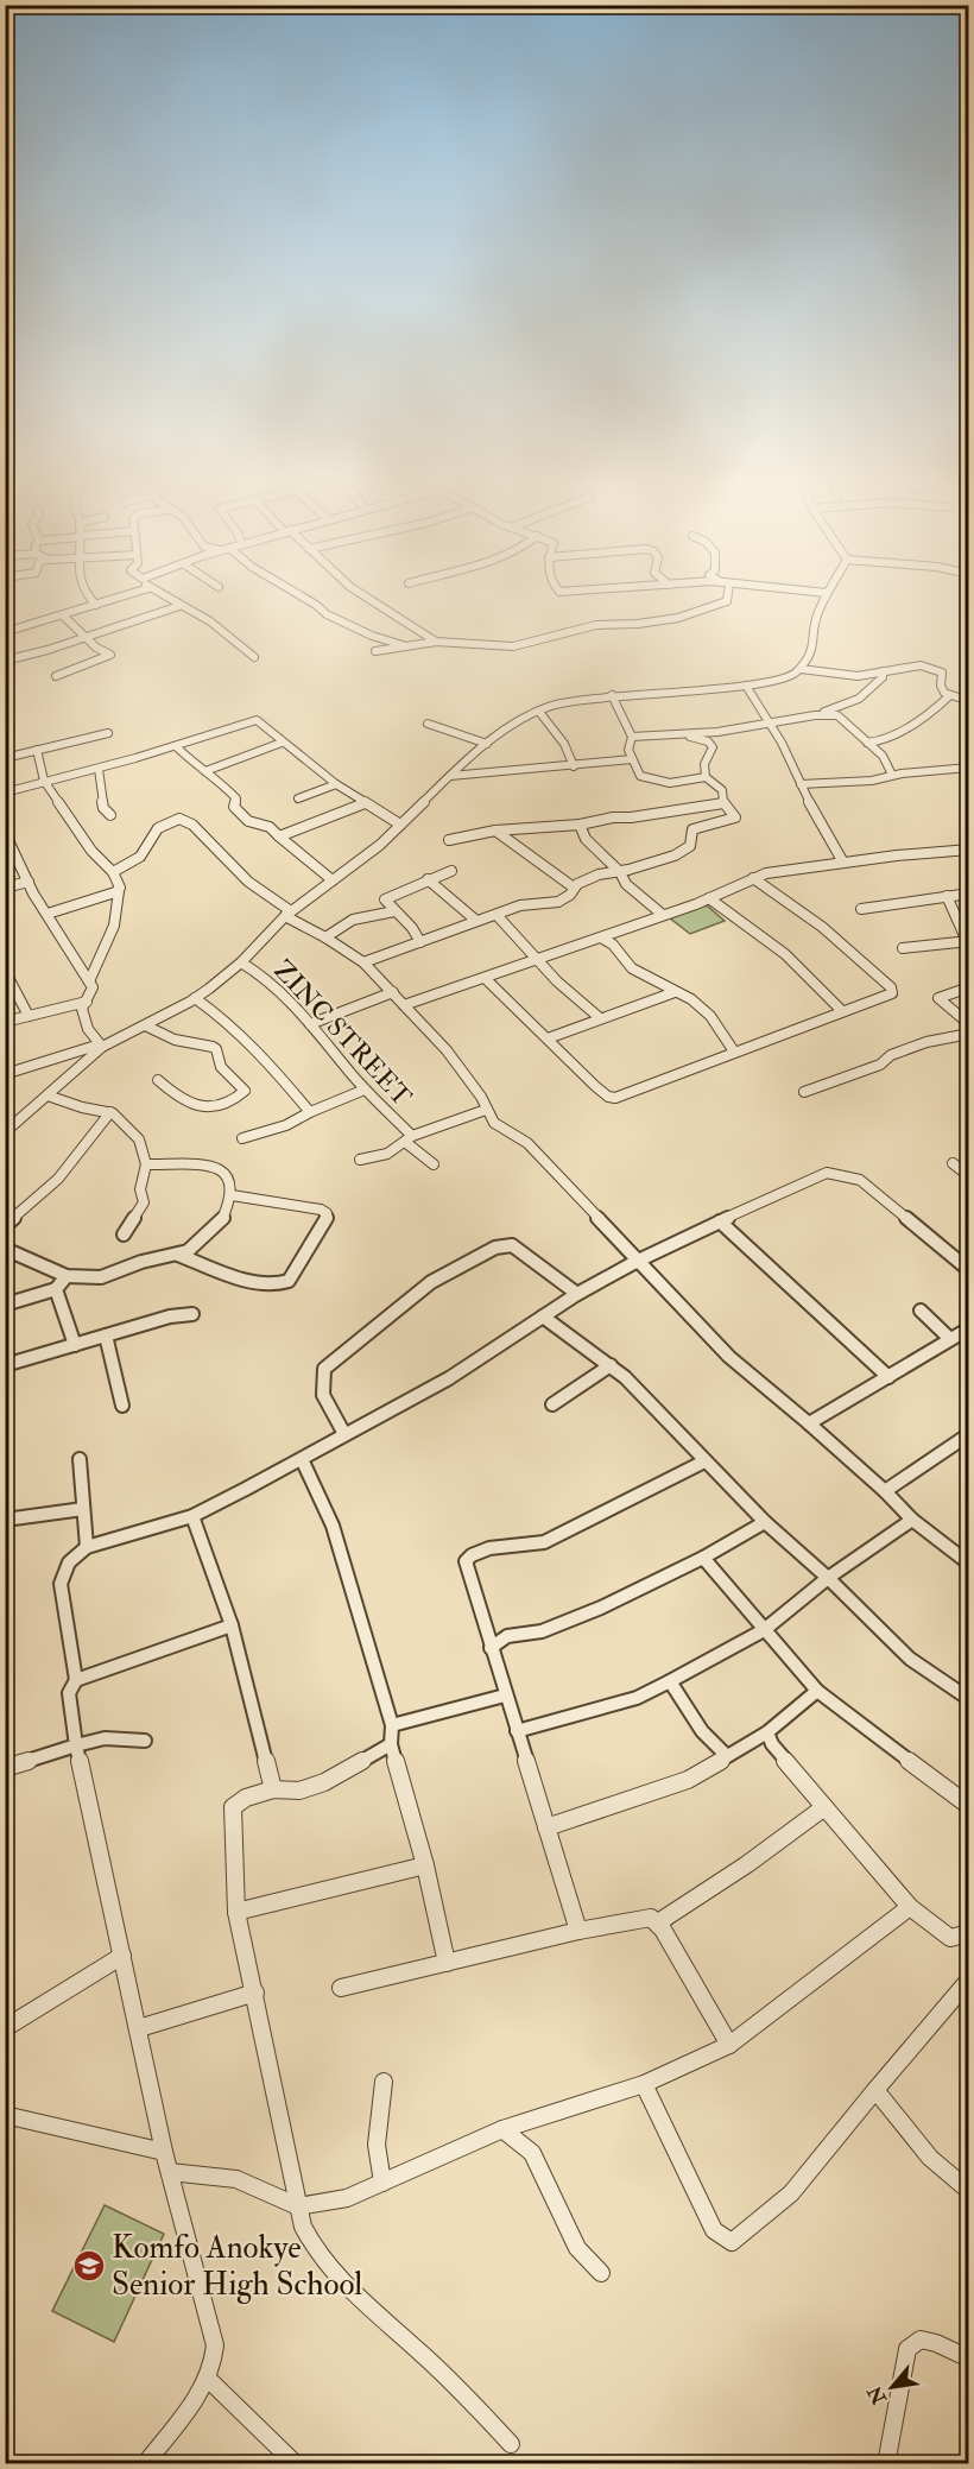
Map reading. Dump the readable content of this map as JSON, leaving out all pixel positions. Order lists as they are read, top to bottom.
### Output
{
  "streets": {
    "street": ["ZINC STREET"]
  },
  "places": {
    "school or university": ["Komfo Anokye Senior High School"]
  },
  "north": "bottom left"
}
